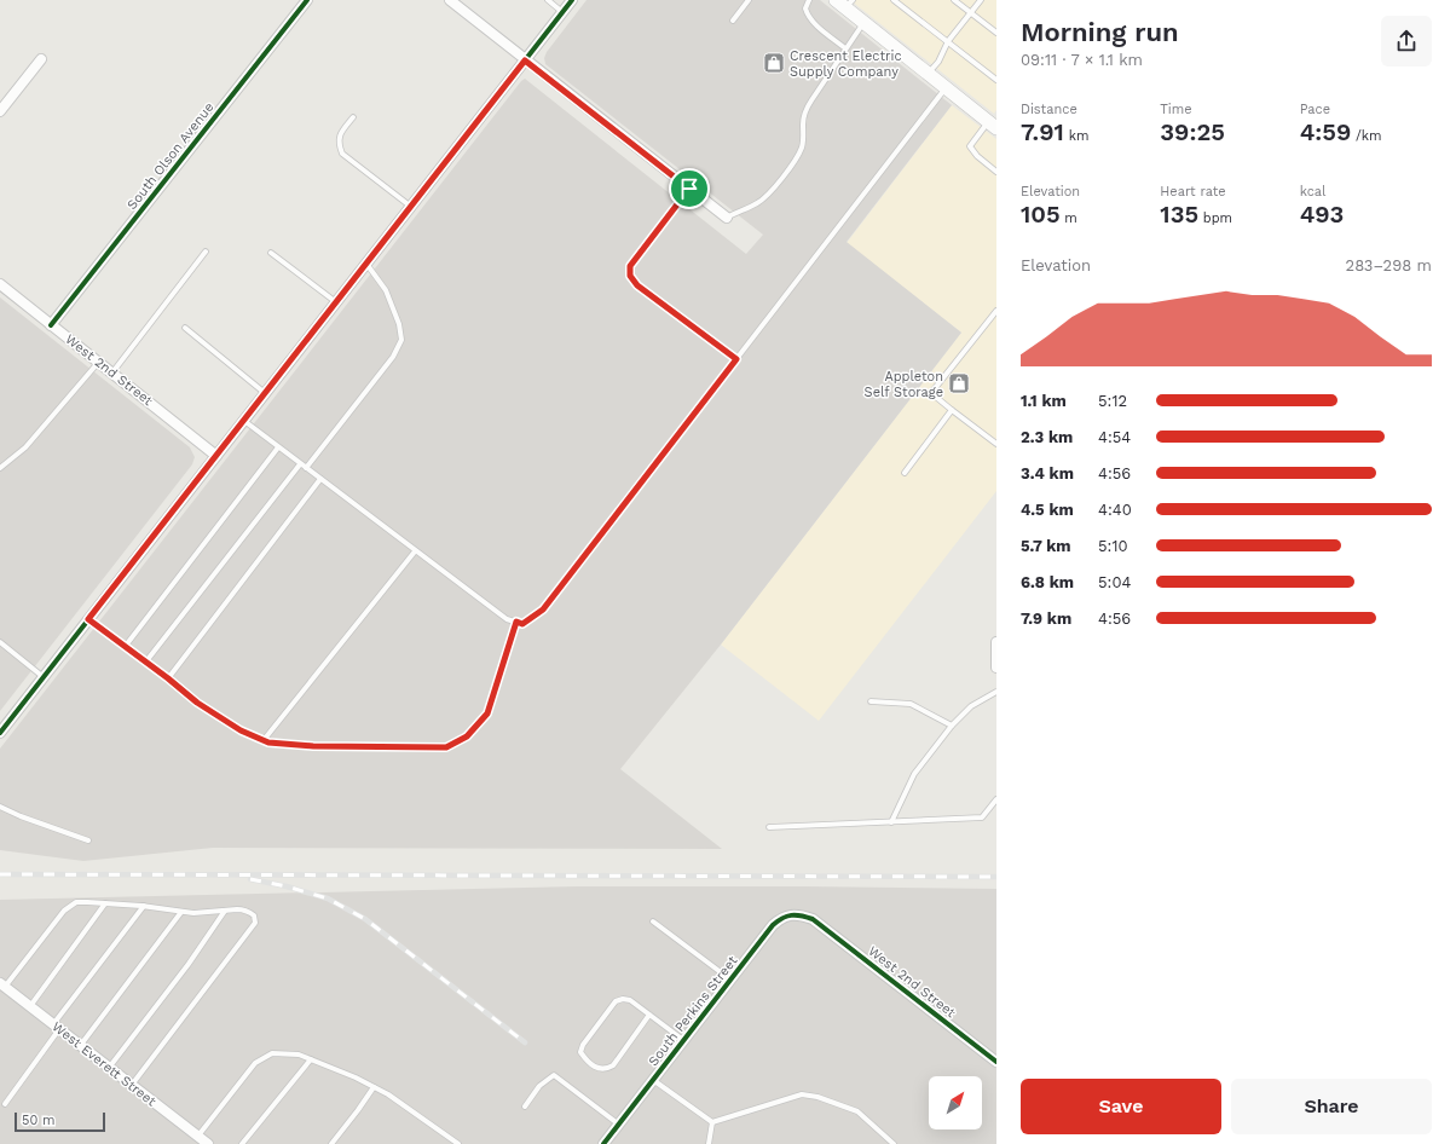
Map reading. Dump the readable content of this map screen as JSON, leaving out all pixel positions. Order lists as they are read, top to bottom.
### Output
{
  "streets": {
    "street": [
      "South Olson Avenue",
      "West 2nd Street",
      "South Perkins Street",
      "West Everett Street"
    ]
  },
  "crossings": [
    ["South Olson Avenue", "West 2nd Street"],
    ["West 2nd Street", "South Perkins Street"]
  ],
  "places": {
    "shop": ["Crescent Electric Supply Company", "Appleton Self Storage"]
  },
  "scale_bar": "50 m",
  "north": "top right",
  "page": {
    "heading": ["Morning run", "09:11 · 7 × 1.1 km"],
    "stats": [
      ["Distance", "7.91 km"],
      ["Time", "39:25"],
      ["Pace", "4:59 /km"],
      ["Elevation", "105 m"],
      ["Heart rate", "135 bpm"],
      ["kcal", "493"]
    ],
    "chart": ["Elevation", "283–298 m"],
    "list": [
      {
        "name": "1.1 km",
        "note": "5:12"
      },
      {
        "name": "2.3 km",
        "note": "4:54"
      },
      {
        "name": "3.4 km",
        "note": "4:56"
      },
      {
        "name": "4.5 km",
        "note": "4:40"
      },
      {
        "name": "5.7 km",
        "note": "5:10"
      },
      {
        "name": "6.8 km",
        "note": "5:04"
      },
      {
        "name": "7.9 km",
        "note": "4:56"
      }
    ],
    "buttons": ["Save", "Share"],
    "scale": "50 m"
  }
}
